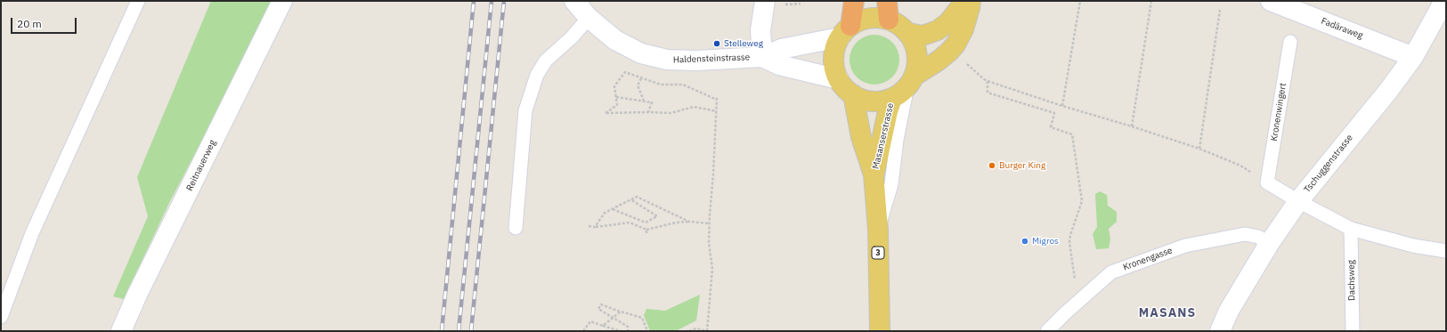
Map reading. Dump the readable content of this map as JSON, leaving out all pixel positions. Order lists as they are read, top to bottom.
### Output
{
  "streets": {
    "main road": ["Masanserstrasse", "3"],
    "street": [
      "Fadäraweg",
      "Haldensteinstrasse",
      "Tschuggenstrasse",
      "Reitnauerweg"
    ],
    "lane": ["Kronenwingert", "Kronengasse", "Dachsweg"]
  },
  "crossings": [
    ["Fadäraweg", "Tschuggenstrasse"],
    ["Haldensteinstrasse", "Masanserstrasse"],
    ["Tschuggenstrasse", "Kronengasse"]
  ],
  "districts": ["MASANS"],
  "places": ["Stelleweg", "Burger King", "Migros"],
  "scale_bar": "20 m"
}
